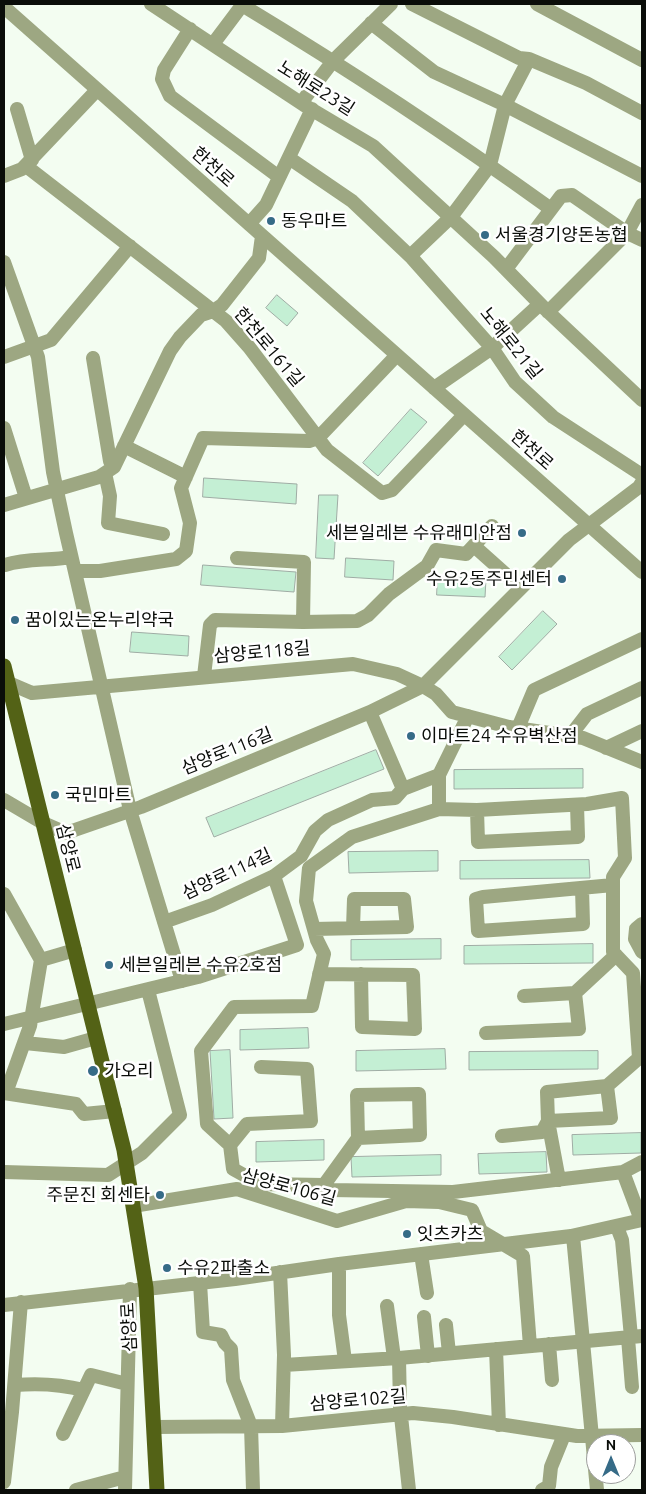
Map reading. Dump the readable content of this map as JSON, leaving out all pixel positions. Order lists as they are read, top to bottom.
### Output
{
  "streets": {
    "main road": ["삼양로"],
    "street": [
      "노해로23길",
      "한천로",
      "노해로21길",
      "한천로161길",
      "삼양로118길",
      "삼양로116길",
      "삼양로114길",
      "삼양로106길",
      "삼양로102길"
    ]
  },
  "crossings": [
    ["한천로", "한천로161길"],
    ["한천로", "삼양로116길"],
    ["삼양로118길", "삼양로116길"],
    ["삼양로118길", "삼양로"],
    ["삼양로116길", "삼양로"],
    ["삼양로", "삼양로106길"],
    ["삼양로", "삼양로102길"]
  ],
  "places": [
    "동우마트",
    "서울경기양돈농협",
    "세븐일레븐 수유래미안점",
    "수유2동주민센터",
    "꿈이있는온누리약국",
    "이마트24 수유벽산점",
    "국민마트",
    "세븐일레븐 수유2호점",
    "가오리",
    "주문진 회센타",
    "잇츠카츠",
    "수유2파출소"
  ],
  "north": "top"
}
